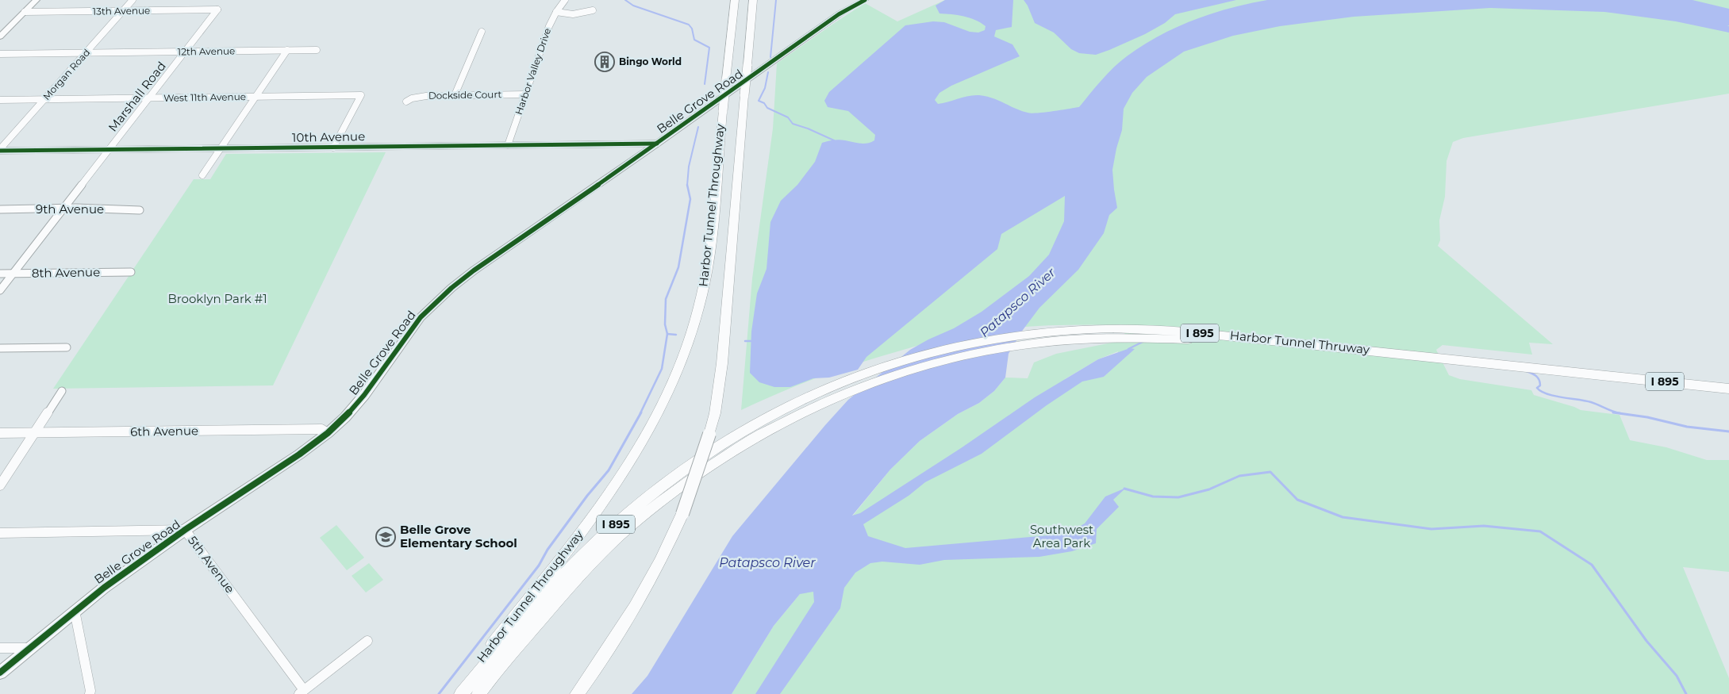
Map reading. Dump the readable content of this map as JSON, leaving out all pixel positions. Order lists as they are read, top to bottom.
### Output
{
  "streets": {
    "highway": ["Harbor Tunnel Throughway", "I 895", "Harbor Tunnel Thruway"],
    "main road": ["Belle Grove Road"],
    "street": [
      "13th Avenue",
      "12th Avenue",
      "Harbor Valley Drive",
      "Morgan Road",
      "Dockside Court",
      "Marshall Road",
      "West 11th Avenue",
      "10th Avenue",
      "9th Avenue",
      "8th Avenue",
      "6th Avenue",
      "5th Avenue"
    ]
  },
  "crossings": [
    ["13th Avenue", "Morgan Road"],
    ["13th Avenue", "Marshall Road"],
    ["12th Avenue", "Morgan Road"],
    ["12th Avenue", "Marshall Road"],
    ["Harbor Valley Drive", "Dockside Court"],
    ["Harbor Valley Drive", "10th Avenue"],
    ["Morgan Road", "West 11th Avenue"],
    ["Morgan Road", "10th Avenue"],
    ["Marshall Road", "West 11th Avenue"],
    ["Marshall Road", "10th Avenue"],
    ["Marshall Road", "9th Avenue"],
    ["Marshall Road", "8th Avenue"],
    ["West 11th Avenue", "10th Avenue"],
    ["Belle Grove Road", "10th Avenue"],
    ["Belle Grove Road", "6th Avenue"],
    ["Belle Grove Road", "5th Avenue"],
    ["Harbor Tunnel Throughway", "Harbor Tunnel Thruway"]
  ],
  "water": ["Patapsco River"],
  "parks": ["Brooklyn Park #1", "Southwest Area Park"],
  "places": {
    "building": ["Bingo World"],
    "school or university": ["Belle Grove Elementary School"]
  }
}
